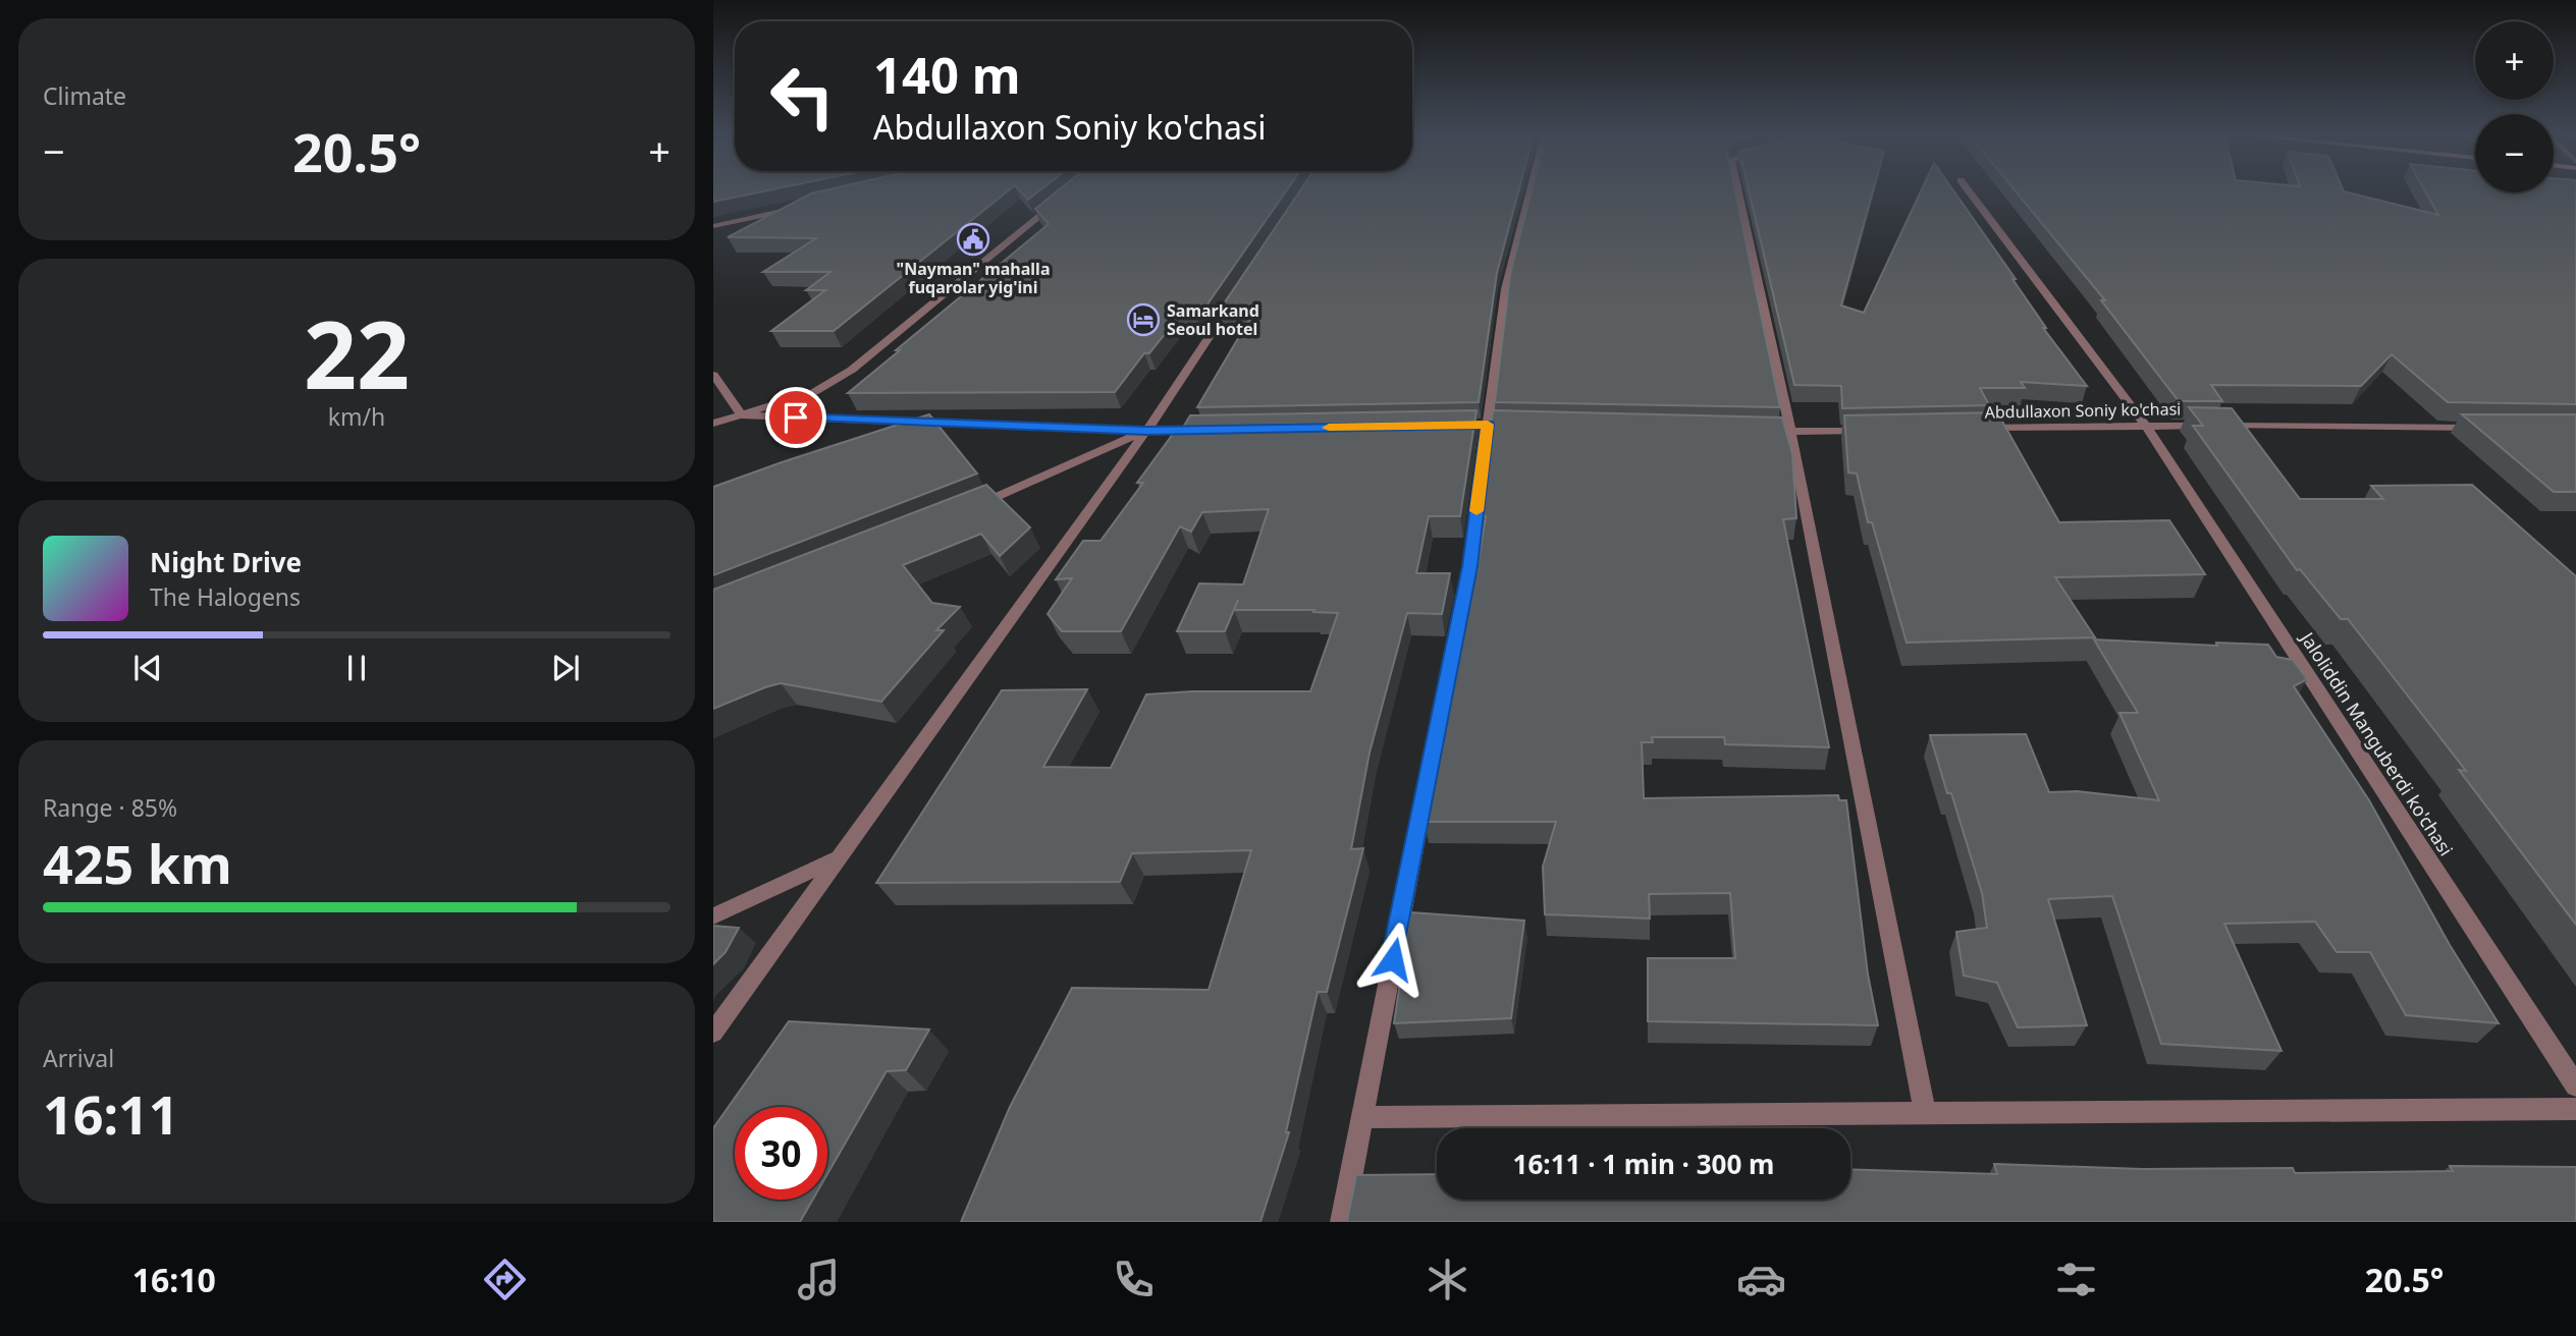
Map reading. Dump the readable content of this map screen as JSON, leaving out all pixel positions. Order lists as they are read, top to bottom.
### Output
{
  "streets": {
    "street": ["Abdullaxon Soniy ko'chasi", "Jaloliddin Manguberdi ko'chasi"]
  },
  "crossings": [
    ["Abdullaxon Soniy ko'chasi", "Jaloliddin Manguberdi ko'chasi"]
  ],
  "places": {
    "public building": ["\"Nayman\" mahalla fuqarolar yig'ini"],
    "hotel": ["Samarkand Seoul hotel"]
  },
  "page": {
    "tile": [
      "Climate",
      ["22", "km/h"],
      ["Range · 85%", "425 km"],
      ["Arrival", "16:11"]
    ],
    "map_buttons": ["+", "−"],
    "turn": ["140 m", "Abdullaxon Soniy ko'chasi"],
    "heat": ["−", "20.5°", "+"],
    "song": ["Night Drive", "The Halogens"],
    "limit": "30",
    "trip": "16:11 · 1 min · 300 m",
    "tabs": ["16:10", "20.5°"]
  }
}
